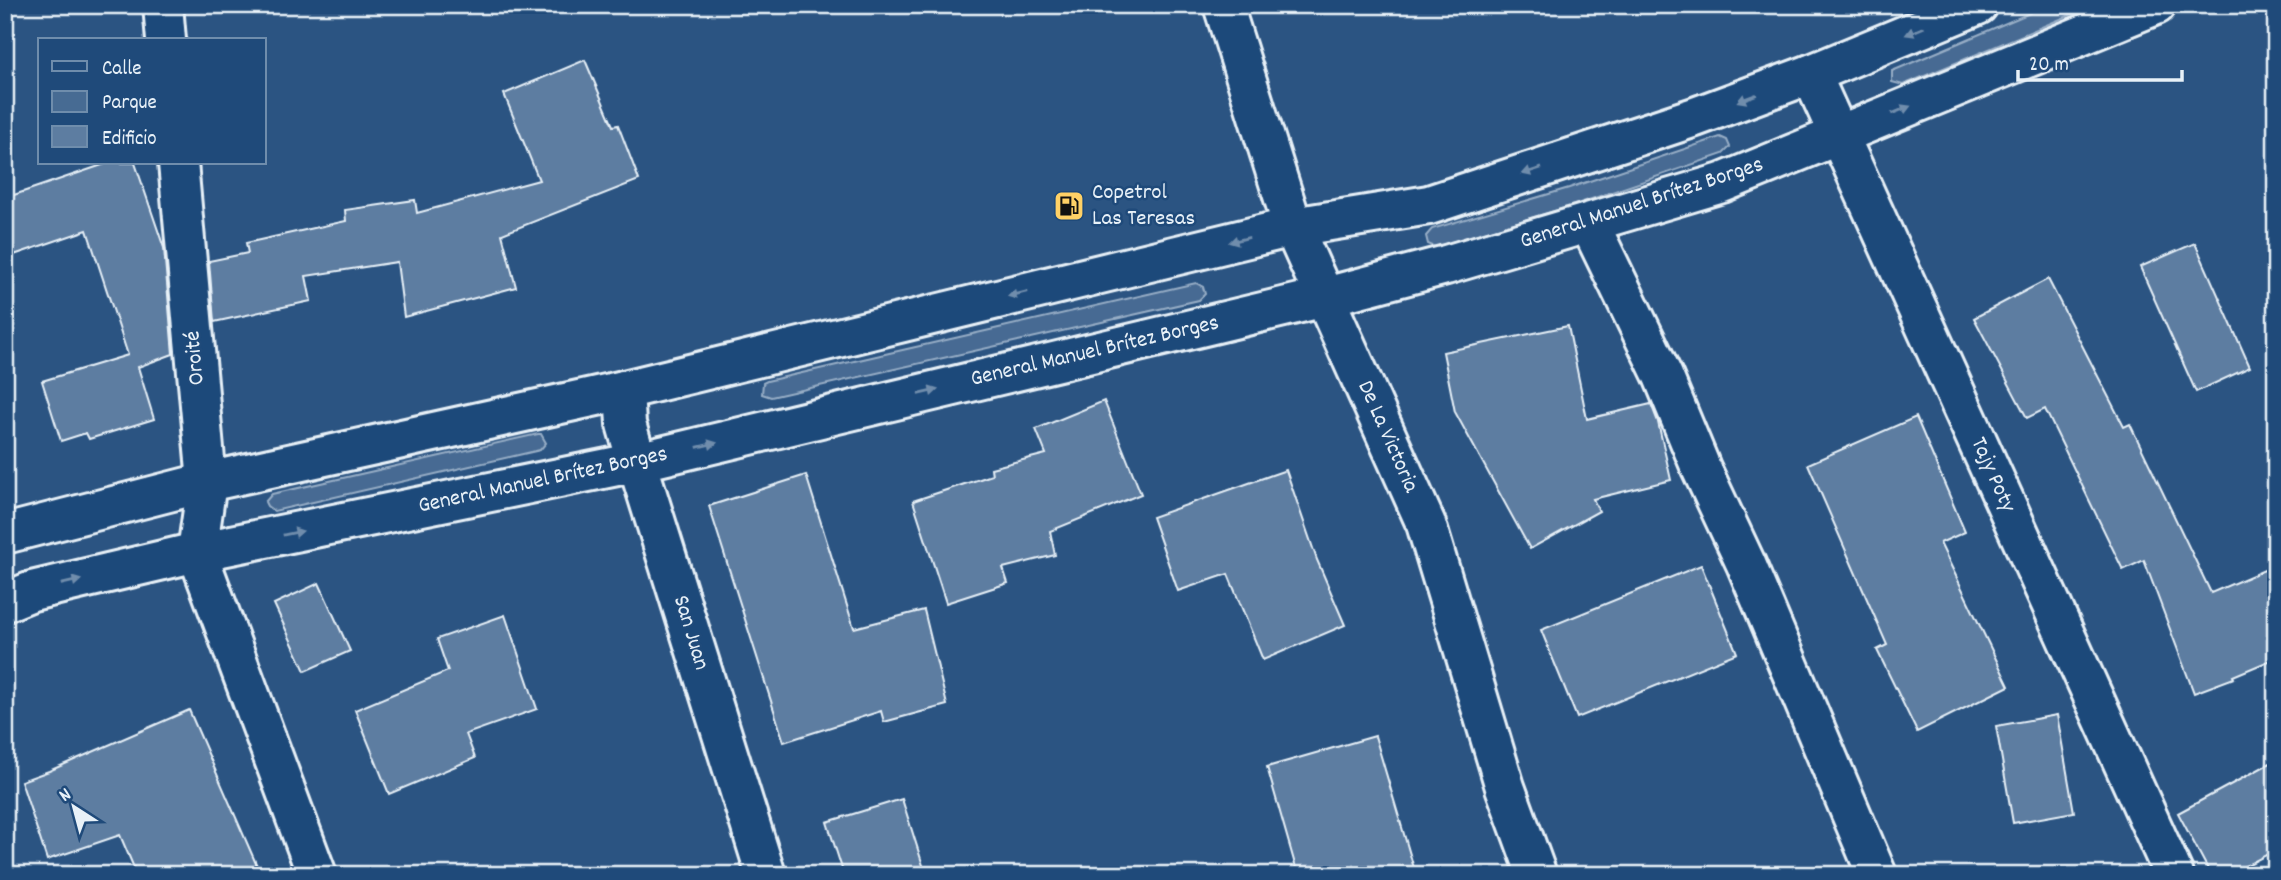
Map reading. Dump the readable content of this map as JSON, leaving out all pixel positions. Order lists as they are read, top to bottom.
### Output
{
  "streets": {
    "main road": [
      "General Manuel Brítez Borges",
      "Oroité",
      "De La Victoria",
      "Tajy Poty",
      "San Juan"
    ]
  },
  "crossings": [
    ["General Manuel Brítez Borges", "Oroité"],
    ["General Manuel Brítez Borges", "De La Victoria"],
    ["General Manuel Brítez Borges", "Tajy Poty"],
    ["General Manuel Brítez Borges", "San Juan"]
  ],
  "places": {
    "fuel station": ["Copetrol Las Teresas"]
  },
  "legend": ["Calle", "Parque", "Edificio"],
  "scale_bar": "20 m",
  "north": "top left"
}
